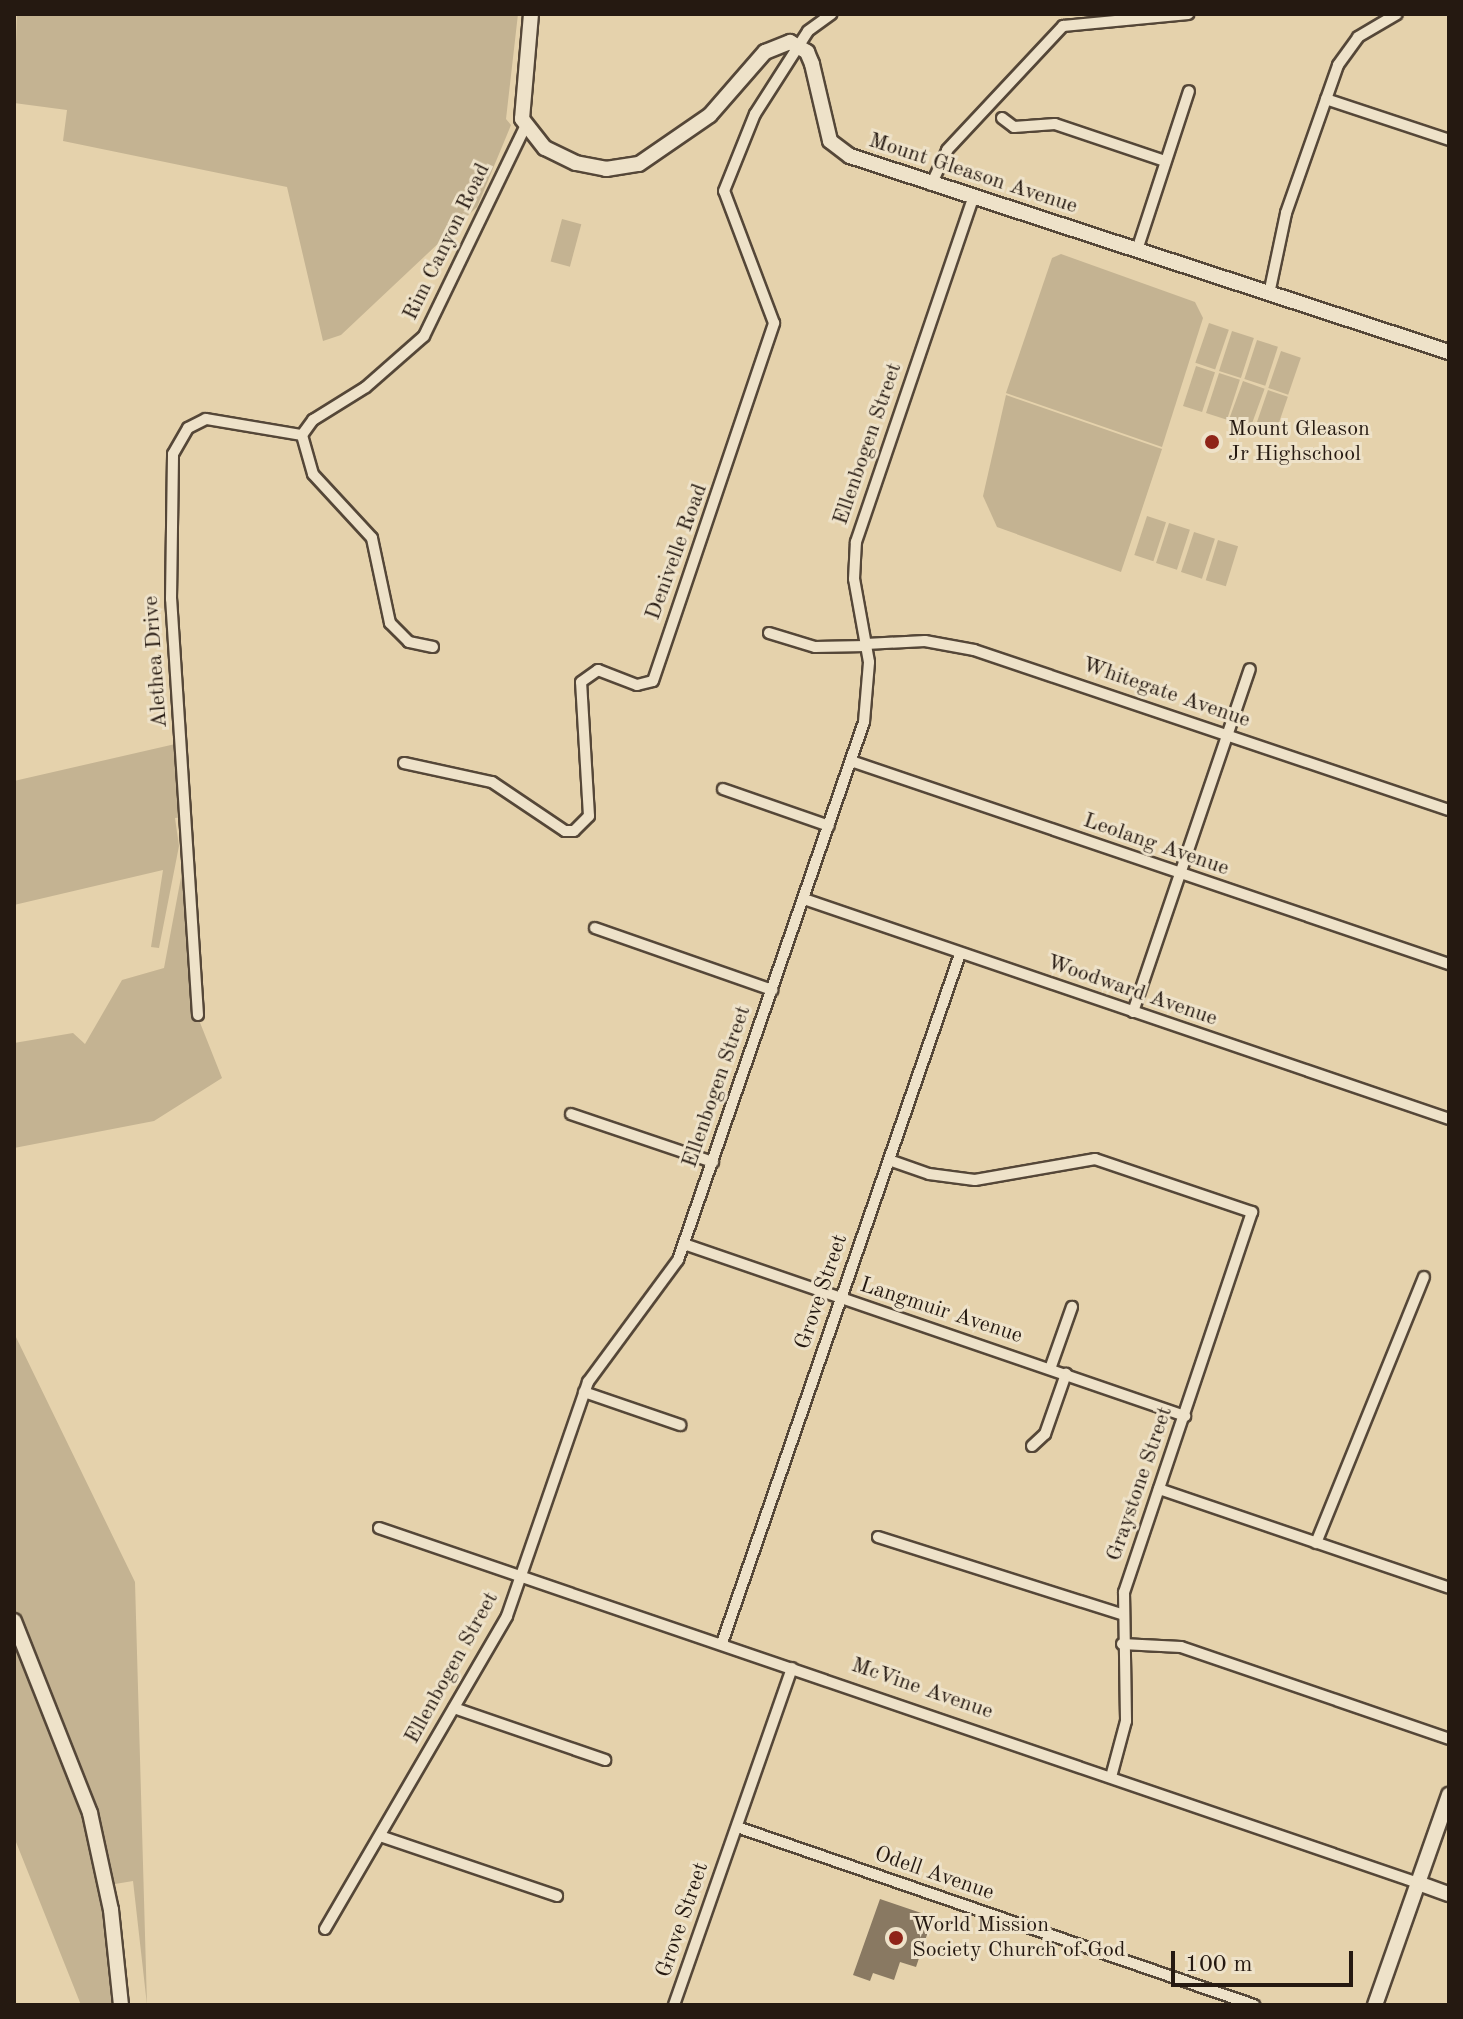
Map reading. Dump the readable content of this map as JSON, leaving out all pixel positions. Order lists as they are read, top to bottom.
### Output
{
  "streets": {
    "street": [
      "Mount Gleason Avenue",
      "Rim Canyon Road",
      "Ellenbogen Street",
      "Denivelle Road",
      "Alethea Drive",
      "Whitegate Avenue",
      "Leolang Avenue",
      "Woodward Avenue",
      "Grove Street",
      "Langmuir Avenue",
      "Graystone Street",
      "McVine Avenue",
      "Odell Avenue"
    ]
  },
  "crossings": [
    ["Mount Gleason Avenue", "Ellenbogen Street"],
    ["Mount Gleason Avenue", "Denivelle Road"],
    ["Rim Canyon Road", "Alethea Drive"],
    ["Ellenbogen Street", "Whitegate Avenue"],
    ["Ellenbogen Street", "Leolang Avenue"],
    ["Ellenbogen Street", "Woodward Avenue"],
    ["Ellenbogen Street", "Langmuir Avenue"],
    ["Ellenbogen Street", "McVine Avenue"],
    ["Woodward Avenue", "Grove Street"],
    ["Grove Street", "Langmuir Avenue"],
    ["Grove Street", "Graystone Street"],
    ["Grove Street", "McVine Avenue"],
    ["Grove Street", "Odell Avenue"],
    ["Langmuir Avenue", "Graystone Street"],
    ["Graystone Street", "McVine Avenue"]
  ],
  "places": ["Mount Gleason Jr Highschool", "World Mission Society Church of God"],
  "scale_bar": "100 m"
}
